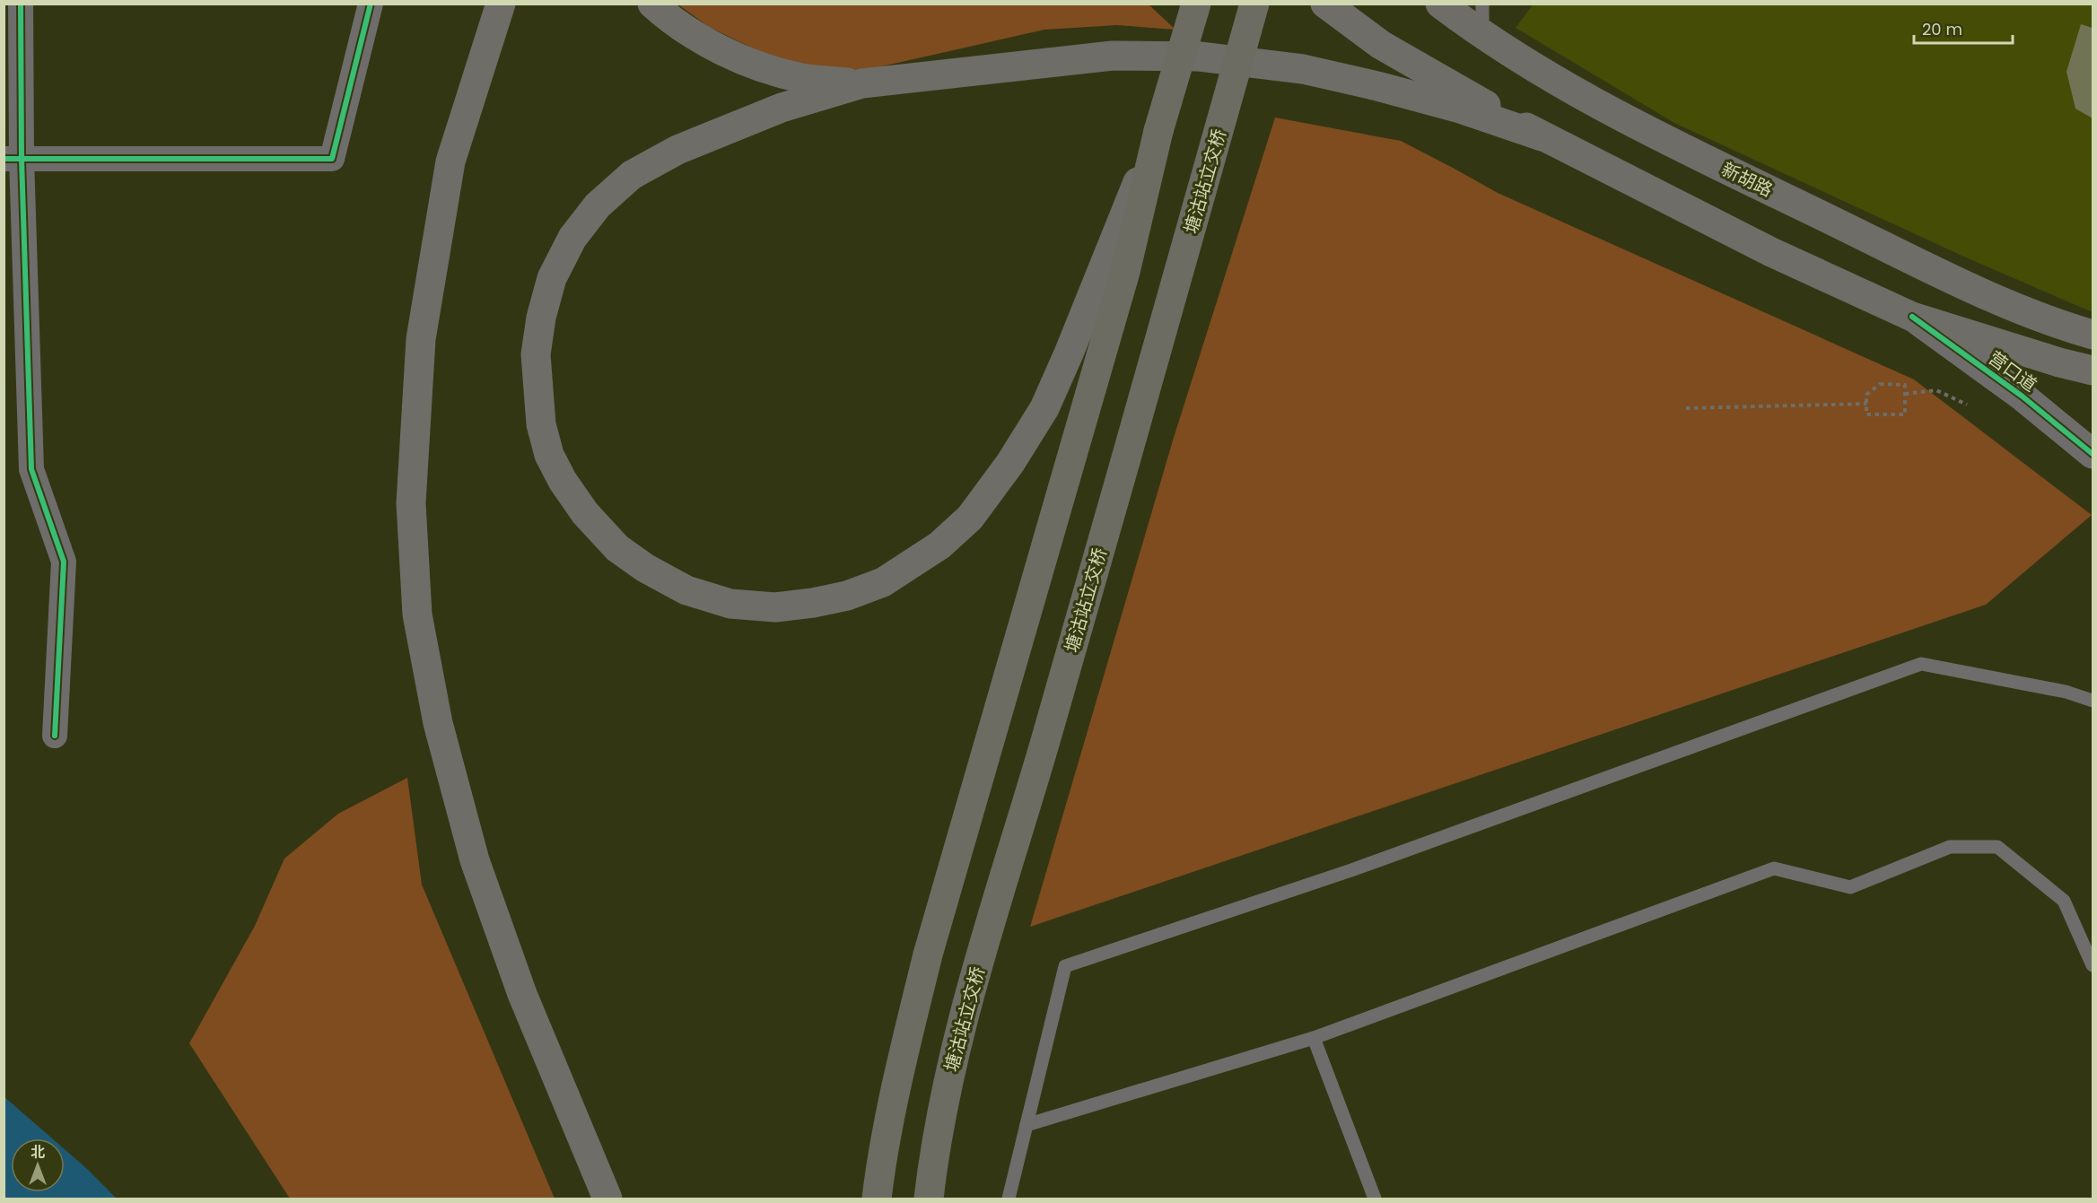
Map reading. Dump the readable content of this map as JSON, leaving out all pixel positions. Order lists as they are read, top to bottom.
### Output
{
  "streets": {
    "main road": ["新胡路", "塘沽站立交桥"],
    "street": ["营口道"]
  },
  "scale_bar": "20 m",
  "north": "top"
}
